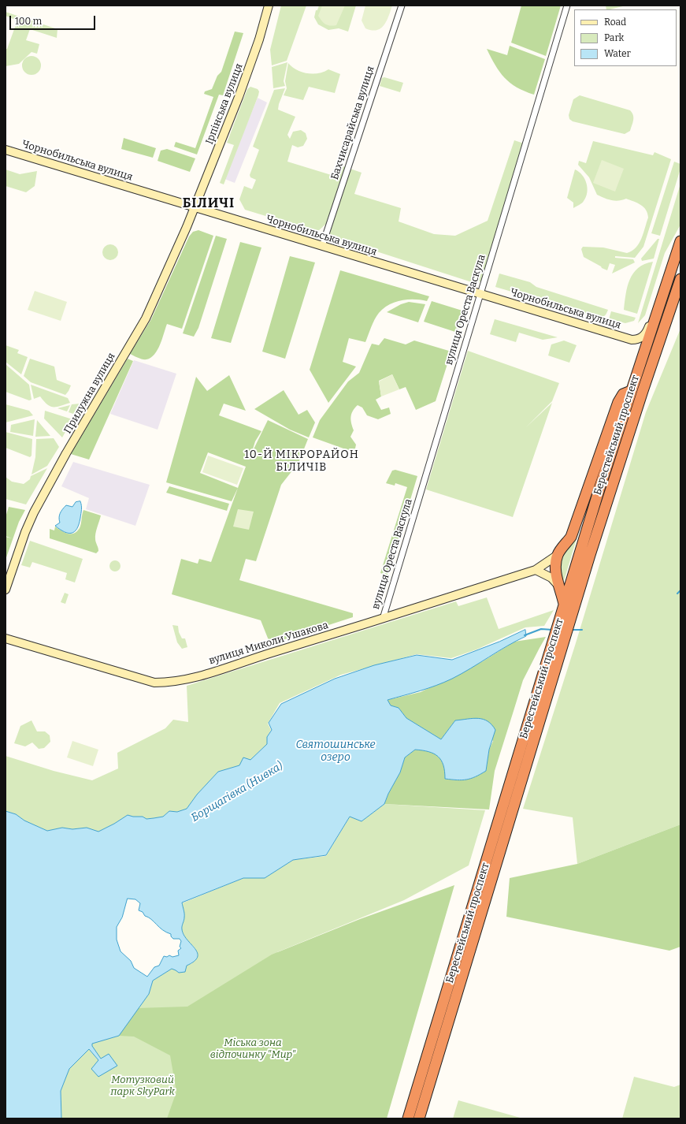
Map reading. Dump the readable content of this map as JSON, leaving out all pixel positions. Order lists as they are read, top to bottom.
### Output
{
  "streets": {
    "highway": ["Берестейський проспект"],
    "street": [
      "Ірпінська вулиця",
      "Бахчисарайська вулиця",
      "Чорнобильська вулиця",
      "вулиця Ореста Васкула",
      "Прилужна вулиця",
      "вулиця Миколи Ушакова"
    ]
  },
  "crossings": [
    ["Ірпінська вулиця", "Чорнобильська вулиця"],
    ["Ірпінська вулиця", "Прилужна вулиця"],
    ["Бахчисарайська вулиця", "Чорнобильська вулиця"],
    ["Чорнобильська вулиця", "вулиця Ореста Васкула"],
    ["Чорнобильська вулиця", "Прилужна вулиця"],
    ["вулиця Ореста Васкула", "вулиця Миколи Ушакова"]
  ],
  "districts": ["БІЛИЧІ", "10-Й МІКРОРАЙОН БІЛИЧІВ"],
  "water": ["Святошинське озеро", "Борщагівка (Нивка)"],
  "parks": ["Міська зона відпочинку \"Мир\"", "Мотузковий парк SkyPark"],
  "legend": ["Road", "Park", "Water"],
  "scale_bar": "100 m"
}
